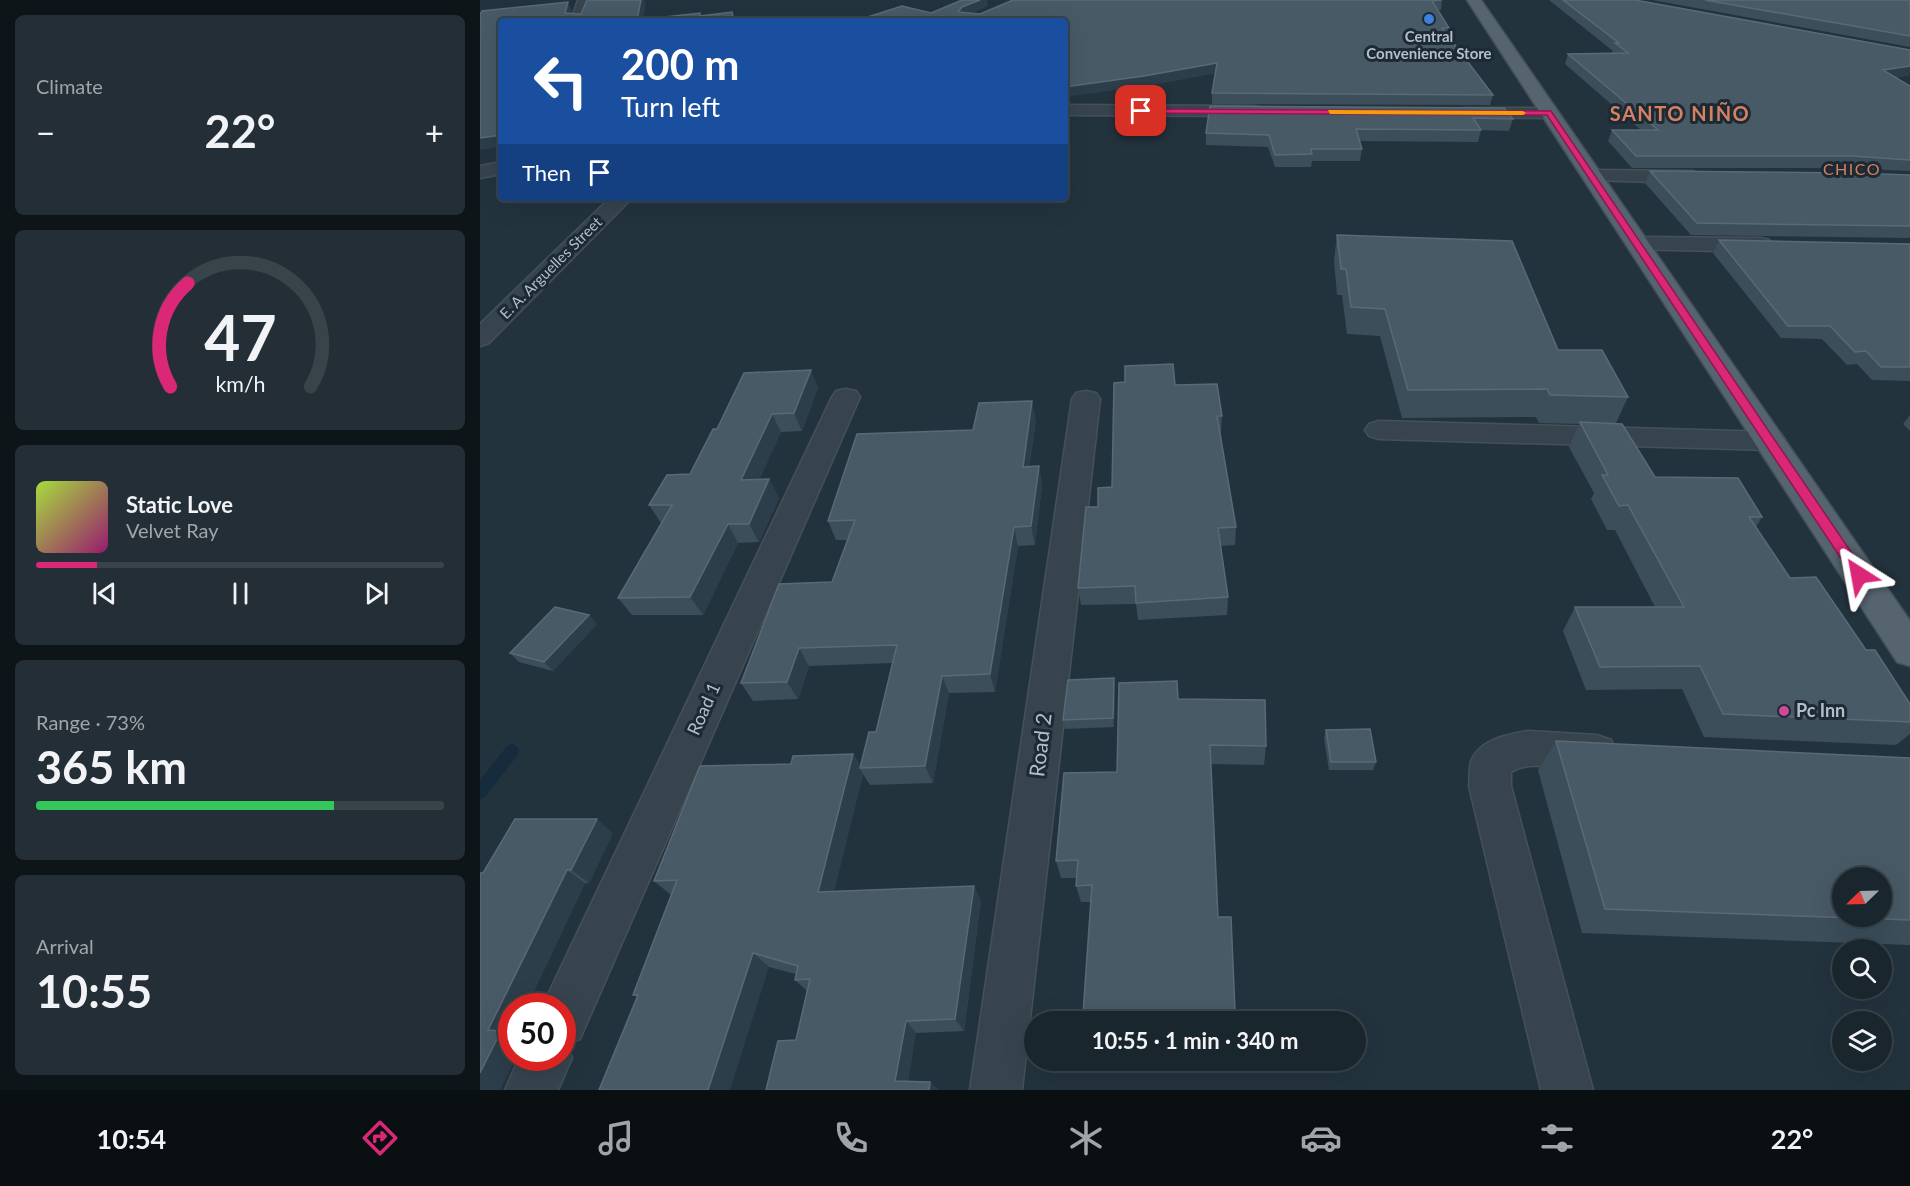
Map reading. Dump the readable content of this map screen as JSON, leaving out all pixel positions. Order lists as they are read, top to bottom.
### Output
{
  "streets": {
    "street": ["E. A. Arguelles Street", "Road 1", "Road 2"]
  },
  "districts": ["SANTO NIÑO", "CHICO"],
  "places": ["Central Convenience Store", "Pc Inn"],
  "north": "bottom left",
  "page": {
    "tile": [
      "Climate",
      ["Range · 73%", "365 km"],
      ["Arrival", "10:55"]
    ],
    "turn": ["200 m", "Turn left"],
    "heat": ["−", "22°", "+"],
    "then": "Then",
    "song": ["Static Love", "Velvet Ray"],
    "limit": "50",
    "trip": "10:55 · 1 min · 340 m",
    "tabs": ["10:54", "22°"],
    "gauge": ["47", "km/h"]
  }
}
